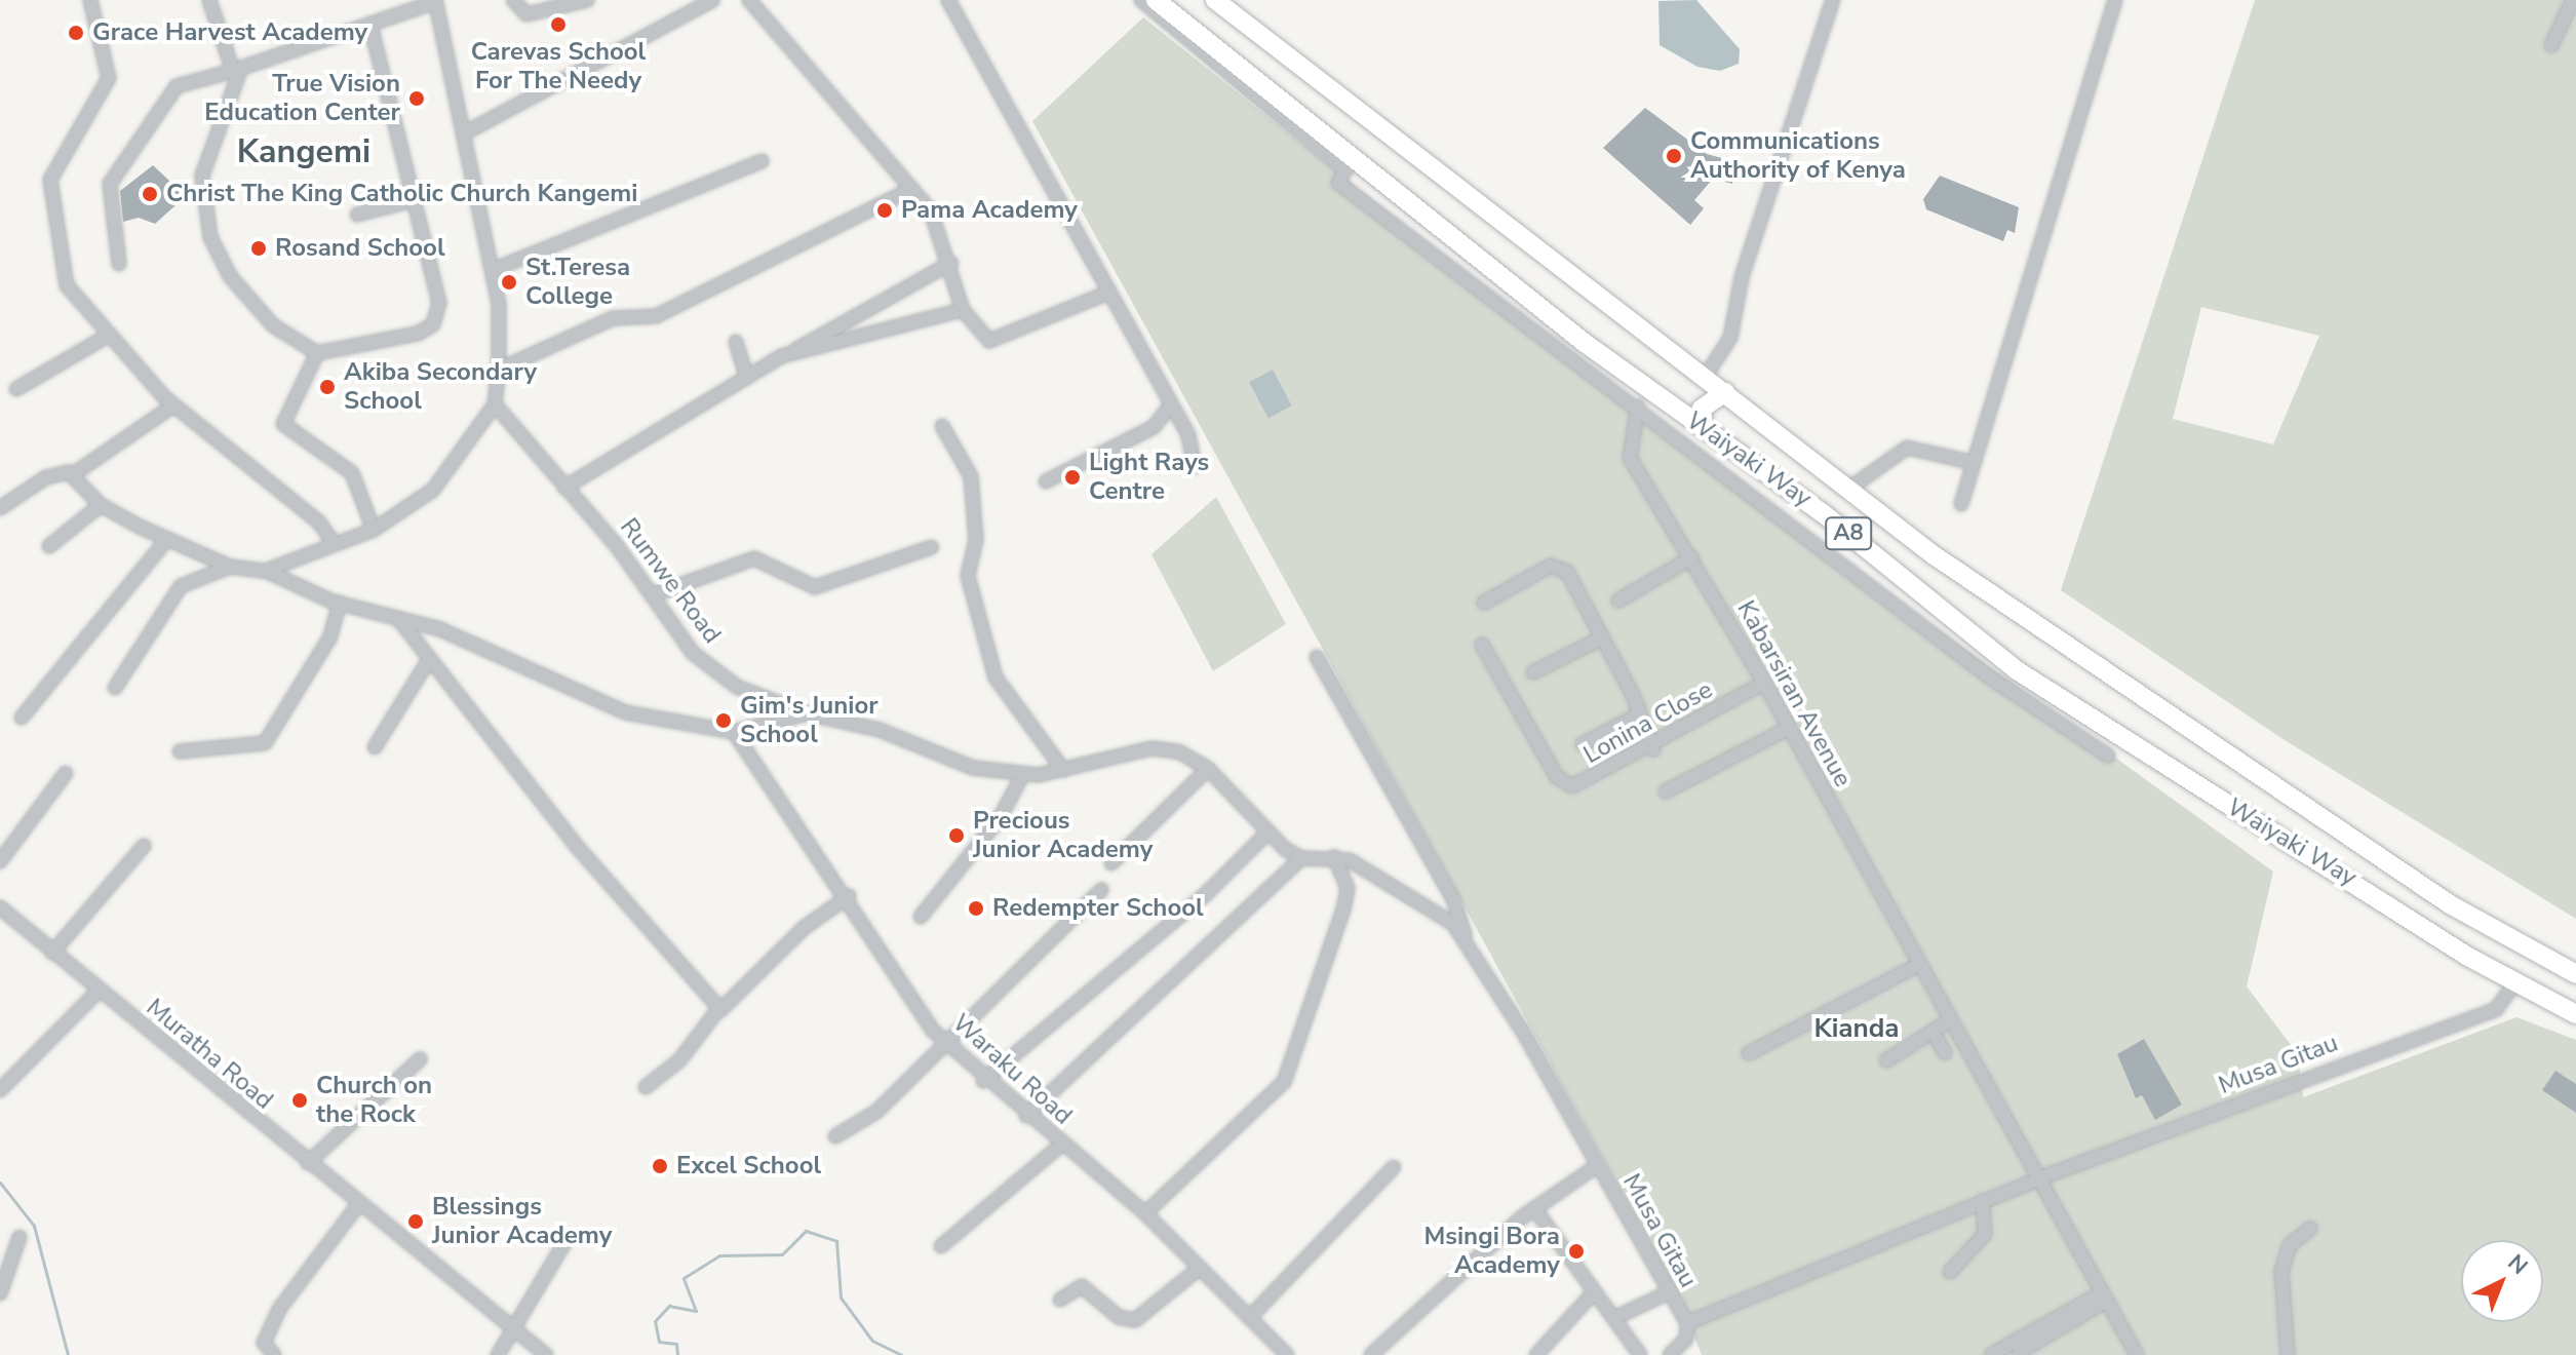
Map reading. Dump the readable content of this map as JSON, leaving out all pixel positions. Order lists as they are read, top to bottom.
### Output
{
  "streets": {
    "highway": ["Waiyaki Way", "A8"],
    "street": [
      "Rumwe Road",
      "Kabarsiran Avenue",
      "Lonina Close",
      "Muratha Road",
      "Musa Gitau",
      "Waraku Road"
    ]
  },
  "crossings": [
    ["Waiyaki Way", "Musa Gitau"],
    ["Kabarsiran Avenue", "Lonina Close"],
    ["Kabarsiran Avenue", "Musa Gitau"]
  ],
  "districts": ["Kangemi", "Kianda"],
  "places": [
    "Carevas School For The Needy",
    "Grace Harvest Academy",
    "True Vision Education Center",
    "Communications Authority of Kenya",
    "Christ The King Catholic Church Kangemi",
    "Pama Academy",
    "Rosand School",
    "St.Teresa College",
    "Akiba Secondary School",
    "Light Rays Centre",
    "Gim's Junior School",
    "Precious Junior Academy",
    "Redempter School",
    "Church on the Rock",
    "Excel School",
    "Blessings Junior Academy",
    "Msingi Bora Academy"
  ],
  "north": "top right"
}
